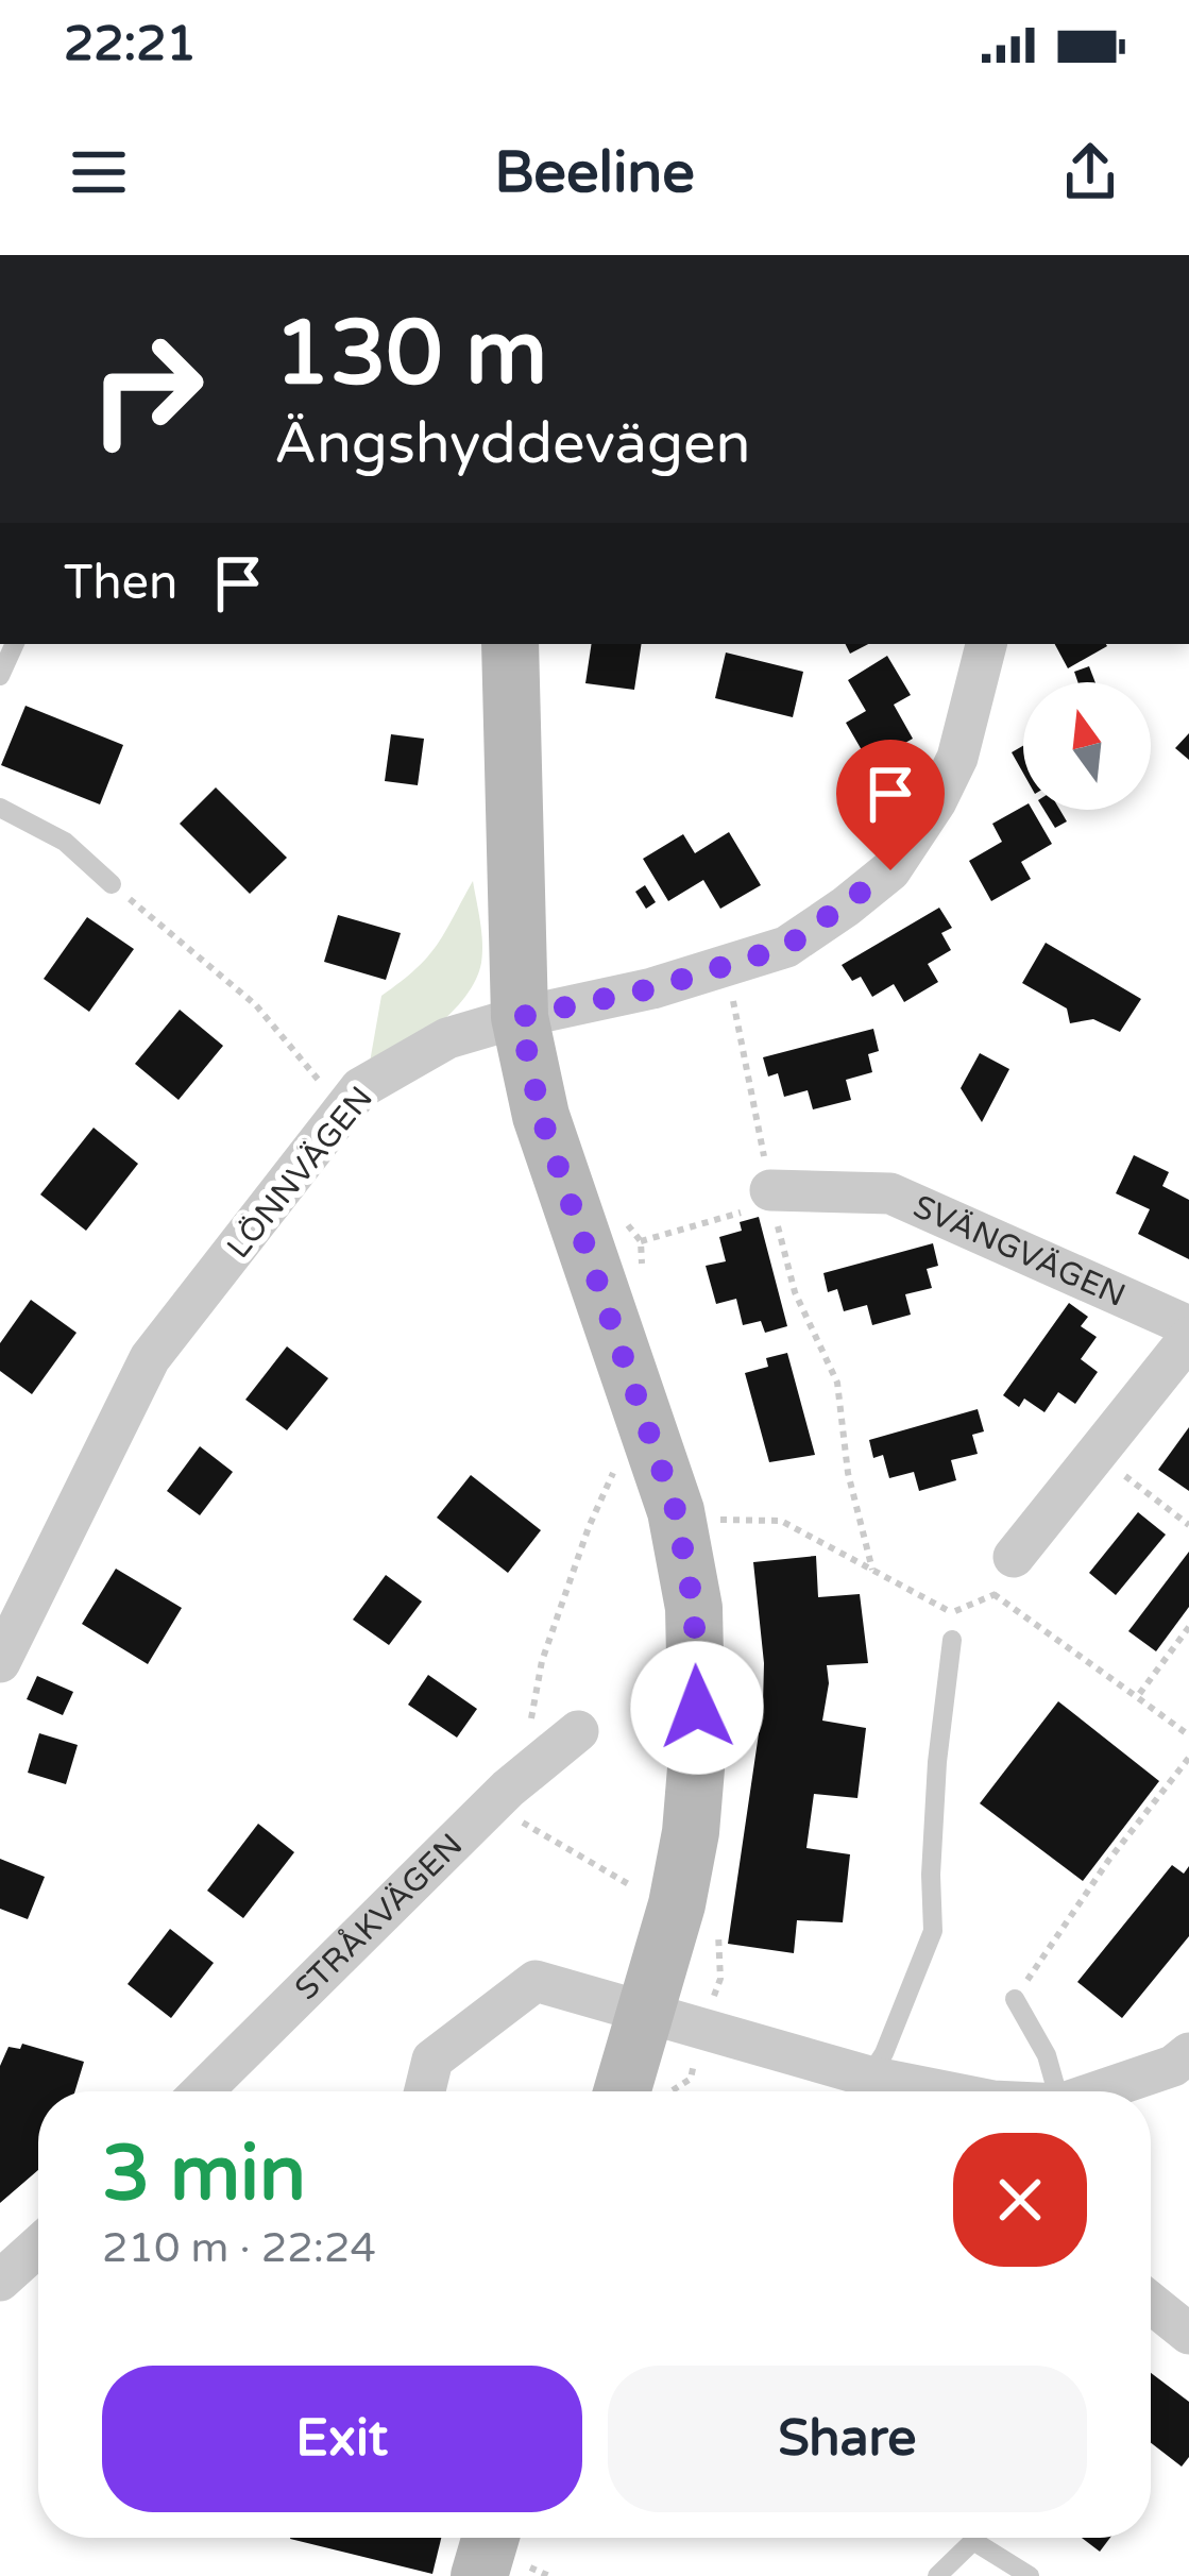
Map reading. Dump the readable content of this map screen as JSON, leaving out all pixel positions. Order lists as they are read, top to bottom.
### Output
{
  "streets": {
    "street": ["LÖNNVÄGEN", "SVÄNGVÄGEN", "STRÅKVÄGEN"]
  },
  "north": "top",
  "page": {
    "status": "22:21",
    "header": "Beeline",
    "turn": ["130 m", "Ängshyddevägen"],
    "then": "Then",
    "heading": ["3 min", "210 m · 22:24"],
    "buttons": ["Exit", "Share"]
  }
}
